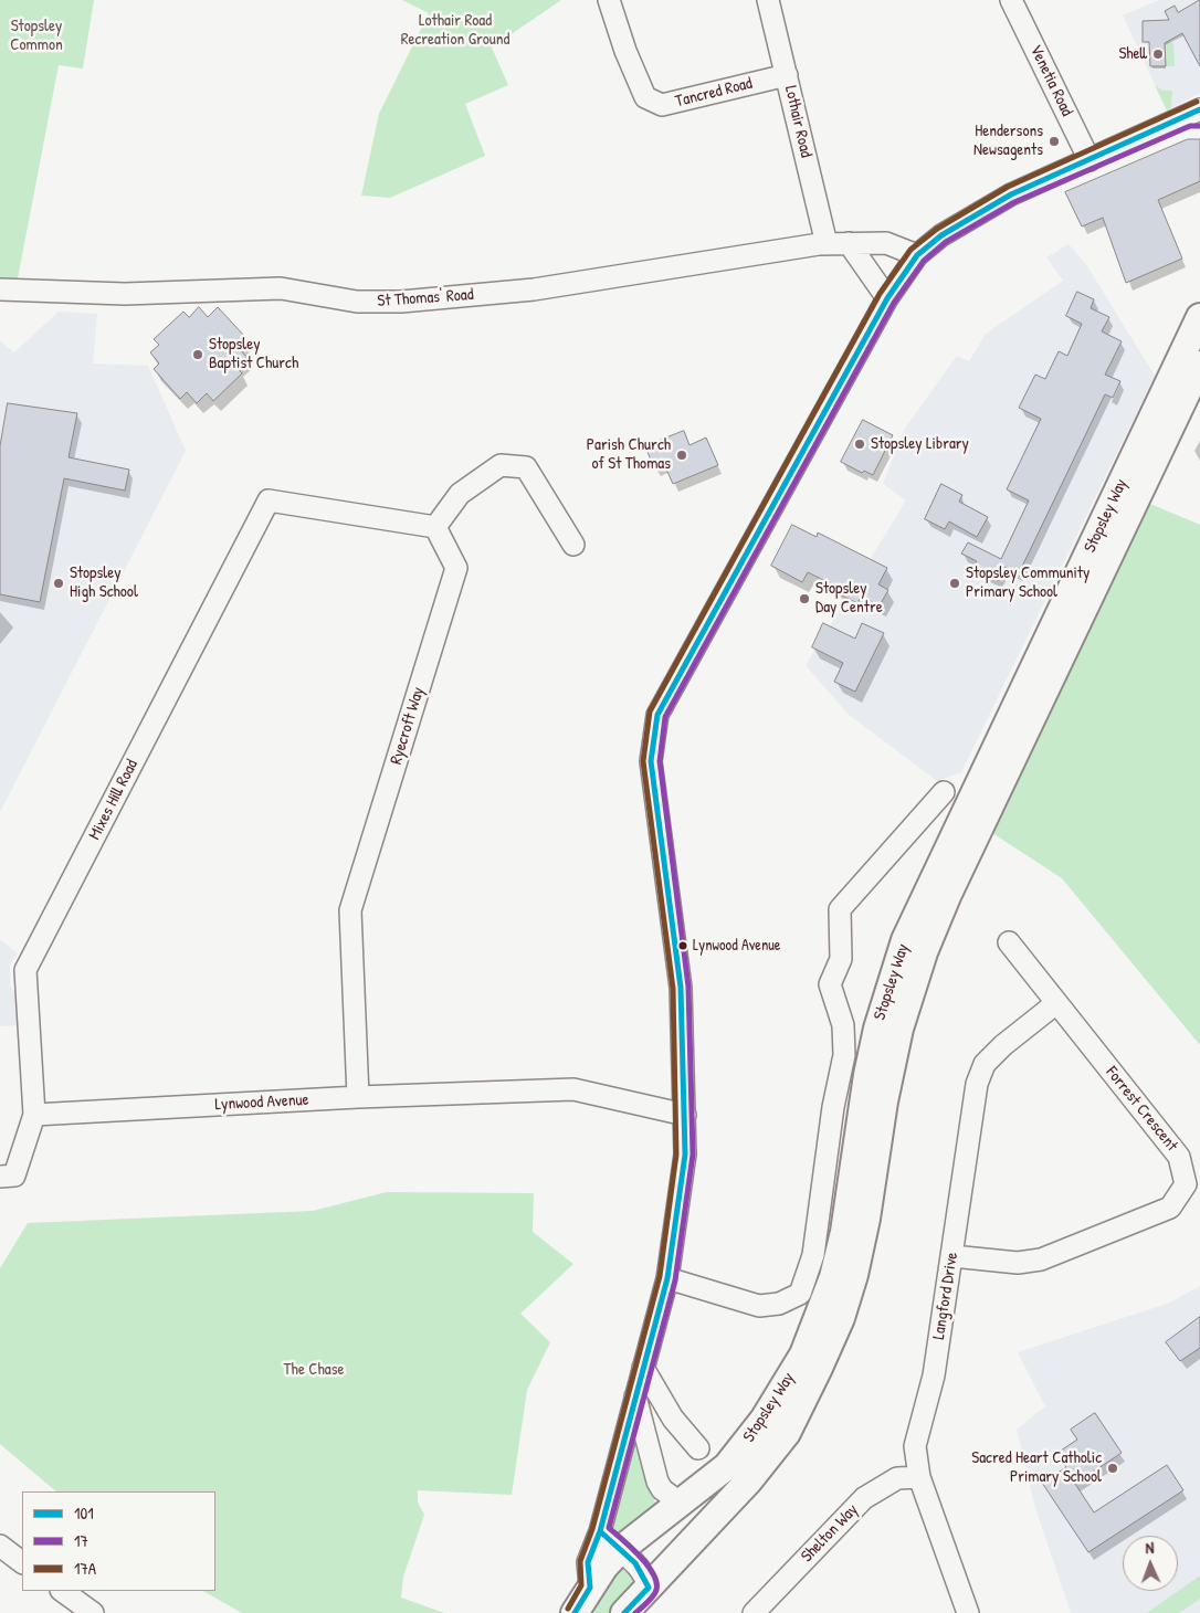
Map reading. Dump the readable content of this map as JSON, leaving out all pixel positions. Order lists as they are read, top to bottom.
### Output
{
  "streets": {
    "main road": ["Stopsley Way"],
    "street": [
      "Venetia Road",
      "Tancred Road",
      "Lothair Road",
      "St Thomas' Road",
      "Ryecroft Way",
      "Mixes Hill Road",
      "Lynwood Avenue",
      "Forrest Crescent",
      "Langford Drive",
      "Shelton Way"
    ]
  },
  "crossings": [
    ["Tancred Road", "Lothair Road"],
    ["Lothair Road", "St Thomas' Road"],
    ["Ryecroft Way", "Mixes Hill Road"],
    ["Ryecroft Way", "Lynwood Avenue"],
    ["Mixes Hill Road", "Lynwood Avenue"],
    ["Forrest Crescent", "Langford Drive"],
    ["Langford Drive", "Shelton Way"]
  ],
  "parks": ["Lothair Road Recreation Ground", "Stopsley Common", "The Chase"],
  "places": [
    "Shell",
    "Hendersons Newsagents",
    "Stopsley Baptist Church",
    "Stopsley Library",
    "Parish Church of St Thomas",
    "Stopsley High School",
    "Stopsley Community Primary School",
    "Stopsley Day Centre",
    "Lynwood Avenue",
    "Sacred Heart Catholic Primary School"
  ],
  "lines": ["transit line 17A", "transit line 101", "transit line 17"],
  "legend": ["101", "17", "17A"],
  "north": "top"
}
